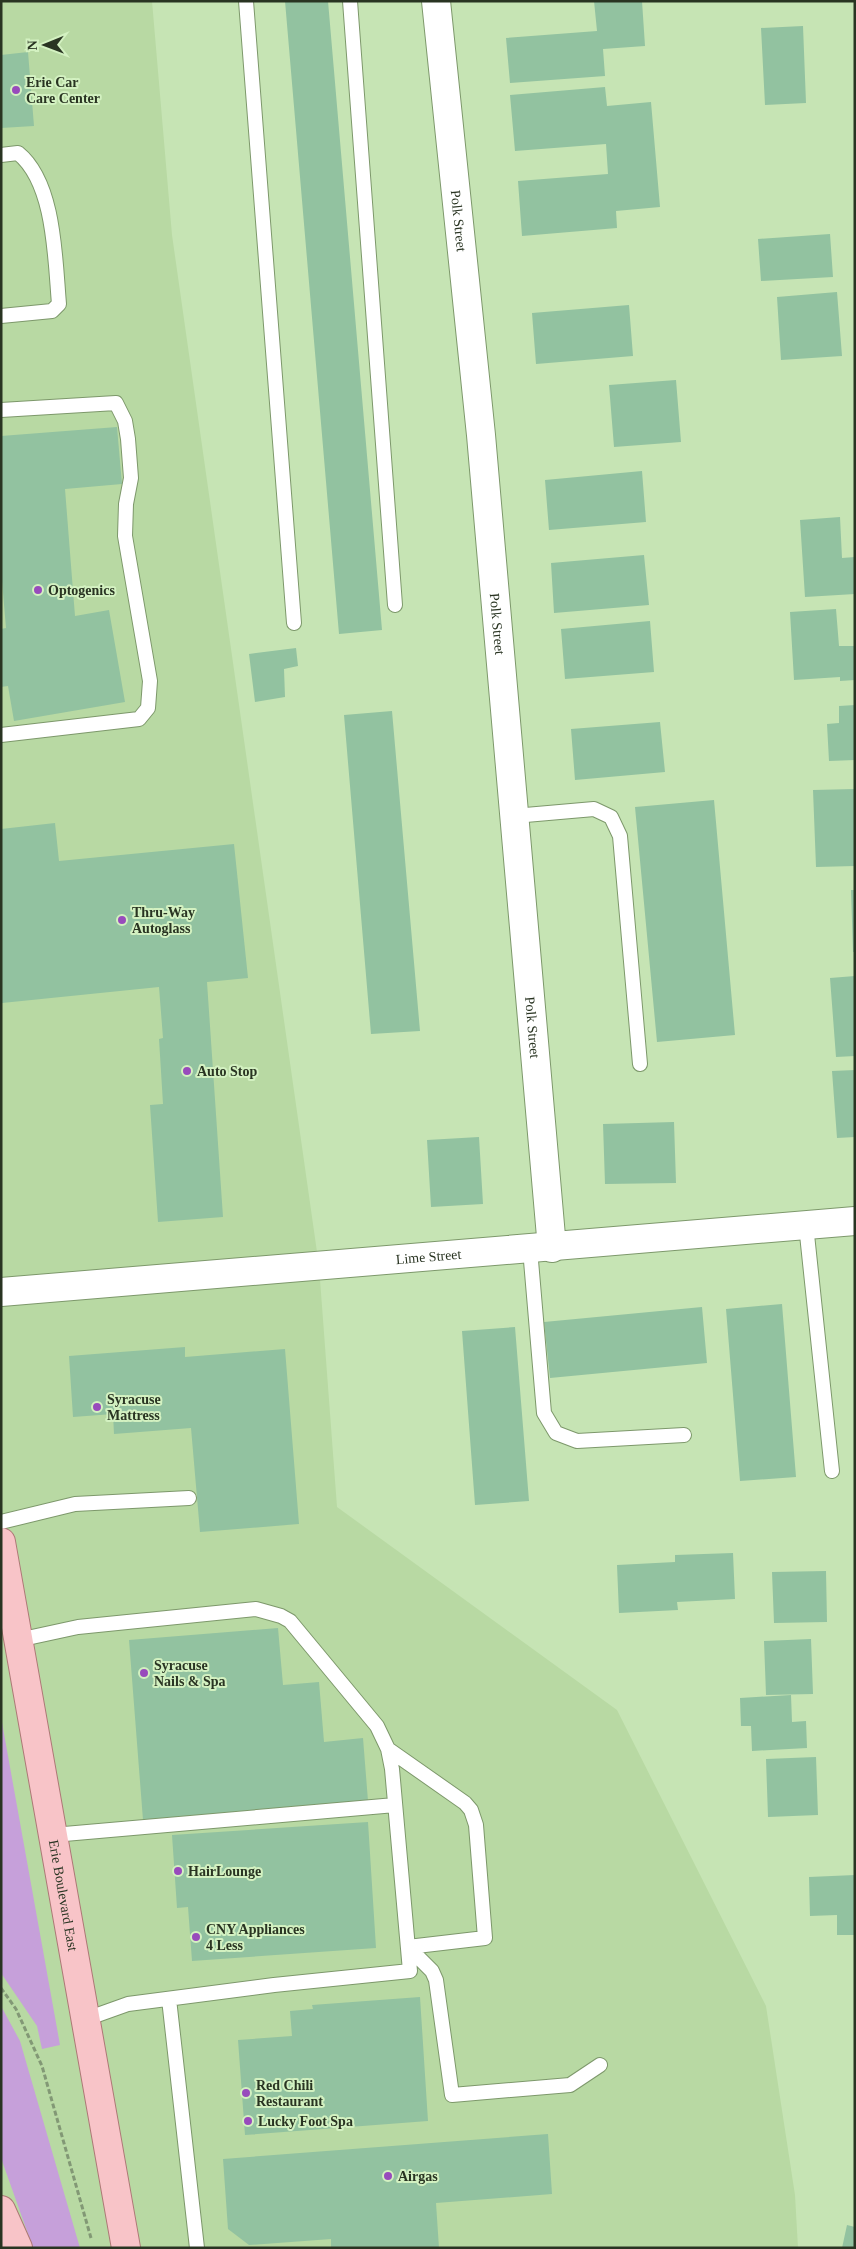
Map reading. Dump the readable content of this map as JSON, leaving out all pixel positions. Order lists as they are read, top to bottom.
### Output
{
  "streets": {
    "main road": ["Erie Boulevard East"],
    "street": ["Polk Street", "Lime Street"]
  },
  "crossings": [
    ["Polk Street", "Lime Street"]
  ],
  "places": [
    "Erie Car Care Center",
    "Optogenics",
    "Thru-Way Autoglass",
    "Auto Stop",
    "Syracuse Mattress",
    "Syracuse Nails & Spa",
    "HairLounge",
    "CNY Appliances 4 Less",
    "Red Chili Restaurant",
    "Lucky Foot Spa",
    "Airgas"
  ],
  "north": "left"
}
